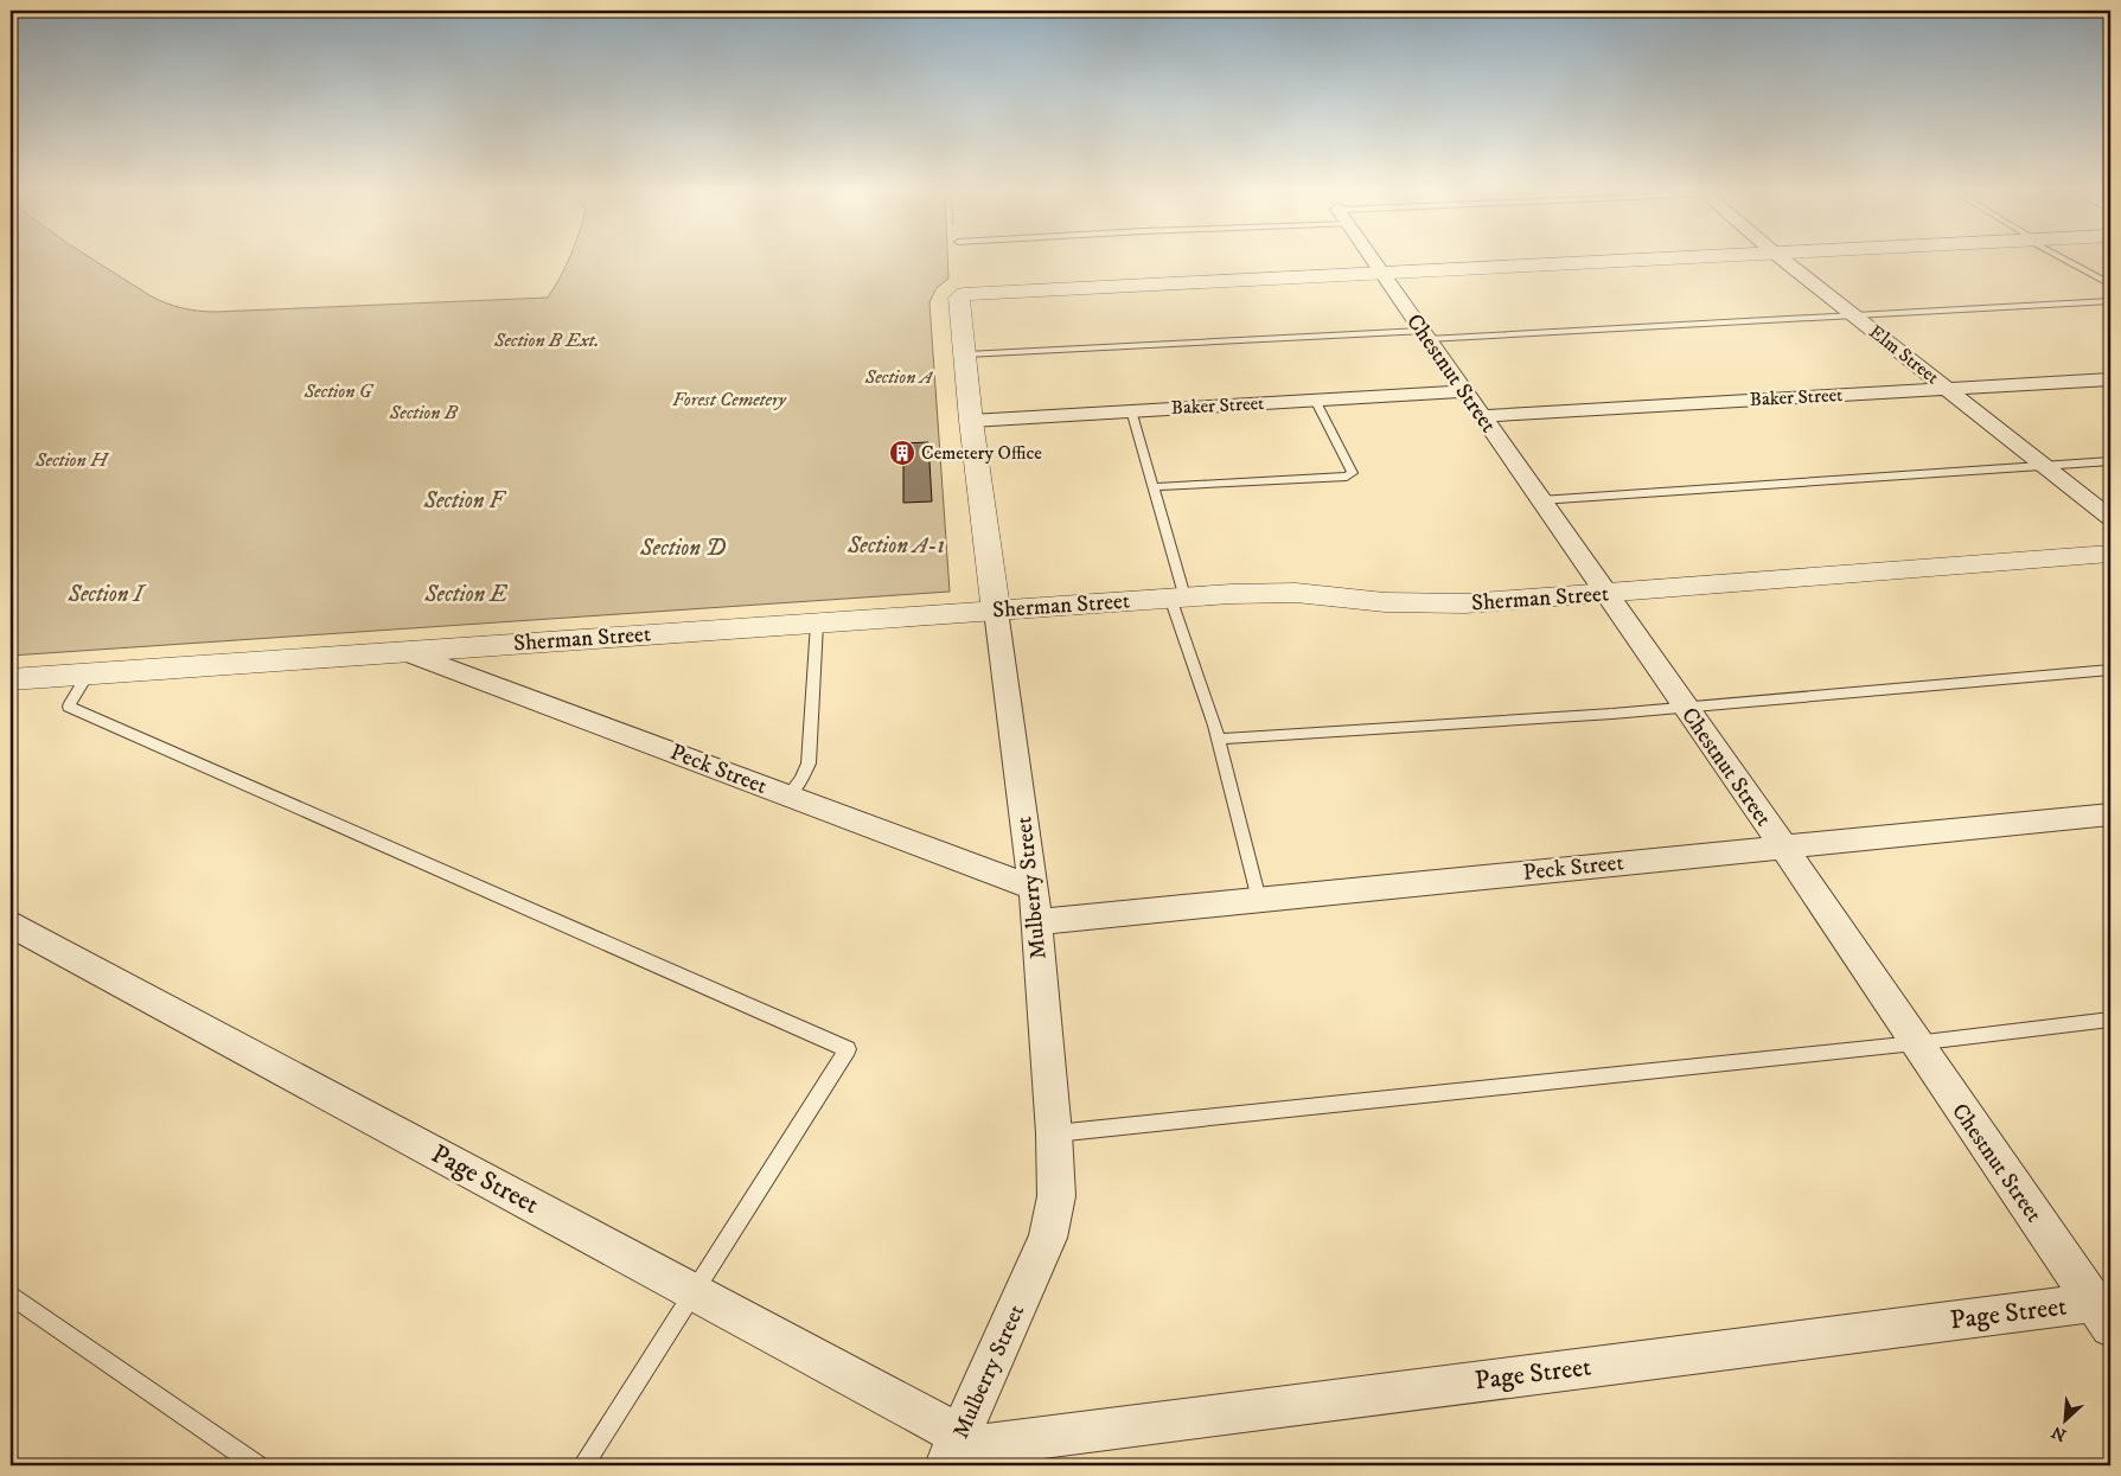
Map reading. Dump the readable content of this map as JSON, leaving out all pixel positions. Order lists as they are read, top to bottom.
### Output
{
  "streets": {
    "street": [
      "Elm Street",
      "Chestnut Street",
      "Baker Street",
      "Sherman Street",
      "Peck Street",
      "Mulberry Street",
      "Page Street"
    ]
  },
  "crossings": [
    ["Elm Street", "Baker Street"],
    ["Chestnut Street", "Baker Street"],
    ["Chestnut Street", "Sherman Street"],
    ["Chestnut Street", "Peck Street"],
    ["Chestnut Street", "Mulberry Street"],
    ["Chestnut Street", "Page Street"],
    ["Baker Street", "Mulberry Street"],
    ["Sherman Street", "Peck Street"],
    ["Sherman Street", "Mulberry Street"],
    ["Peck Street", "Mulberry Street"],
    ["Mulberry Street", "Page Street"]
  ],
  "parks": [
    "Section B Ext.",
    "Section A",
    "Section G",
    "Forest Cemetery",
    "Section B",
    "Section H",
    "Section F",
    "Section A-1",
    "Section D",
    "Section I",
    "Section E"
  ],
  "places": {
    "building": ["Cemetery Office"]
  },
  "north": "bottom left"
}
